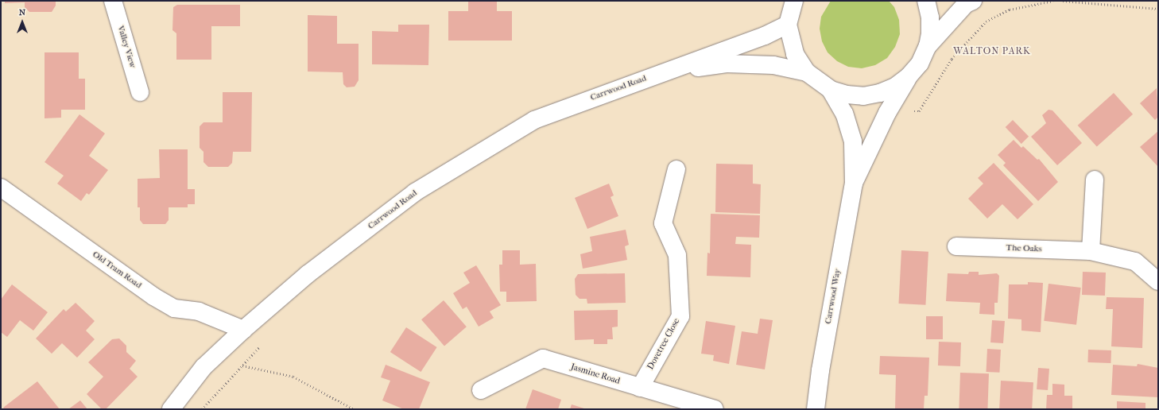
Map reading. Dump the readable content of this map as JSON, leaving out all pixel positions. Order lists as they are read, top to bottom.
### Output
{
  "streets": {
    "street": [
      "Valley View",
      "Carrwood Road",
      "The Oaks",
      "Old Tram Road",
      "Carrwood Way",
      "Dovetree Close",
      "Jasmine Road"
    ]
  },
  "crossings": [
    ["Carrwood Road", "Old Tram Road"],
    ["Dovetree Close", "Jasmine Road"]
  ],
  "districts": ["WALTON PARK"],
  "north": "top"
}
